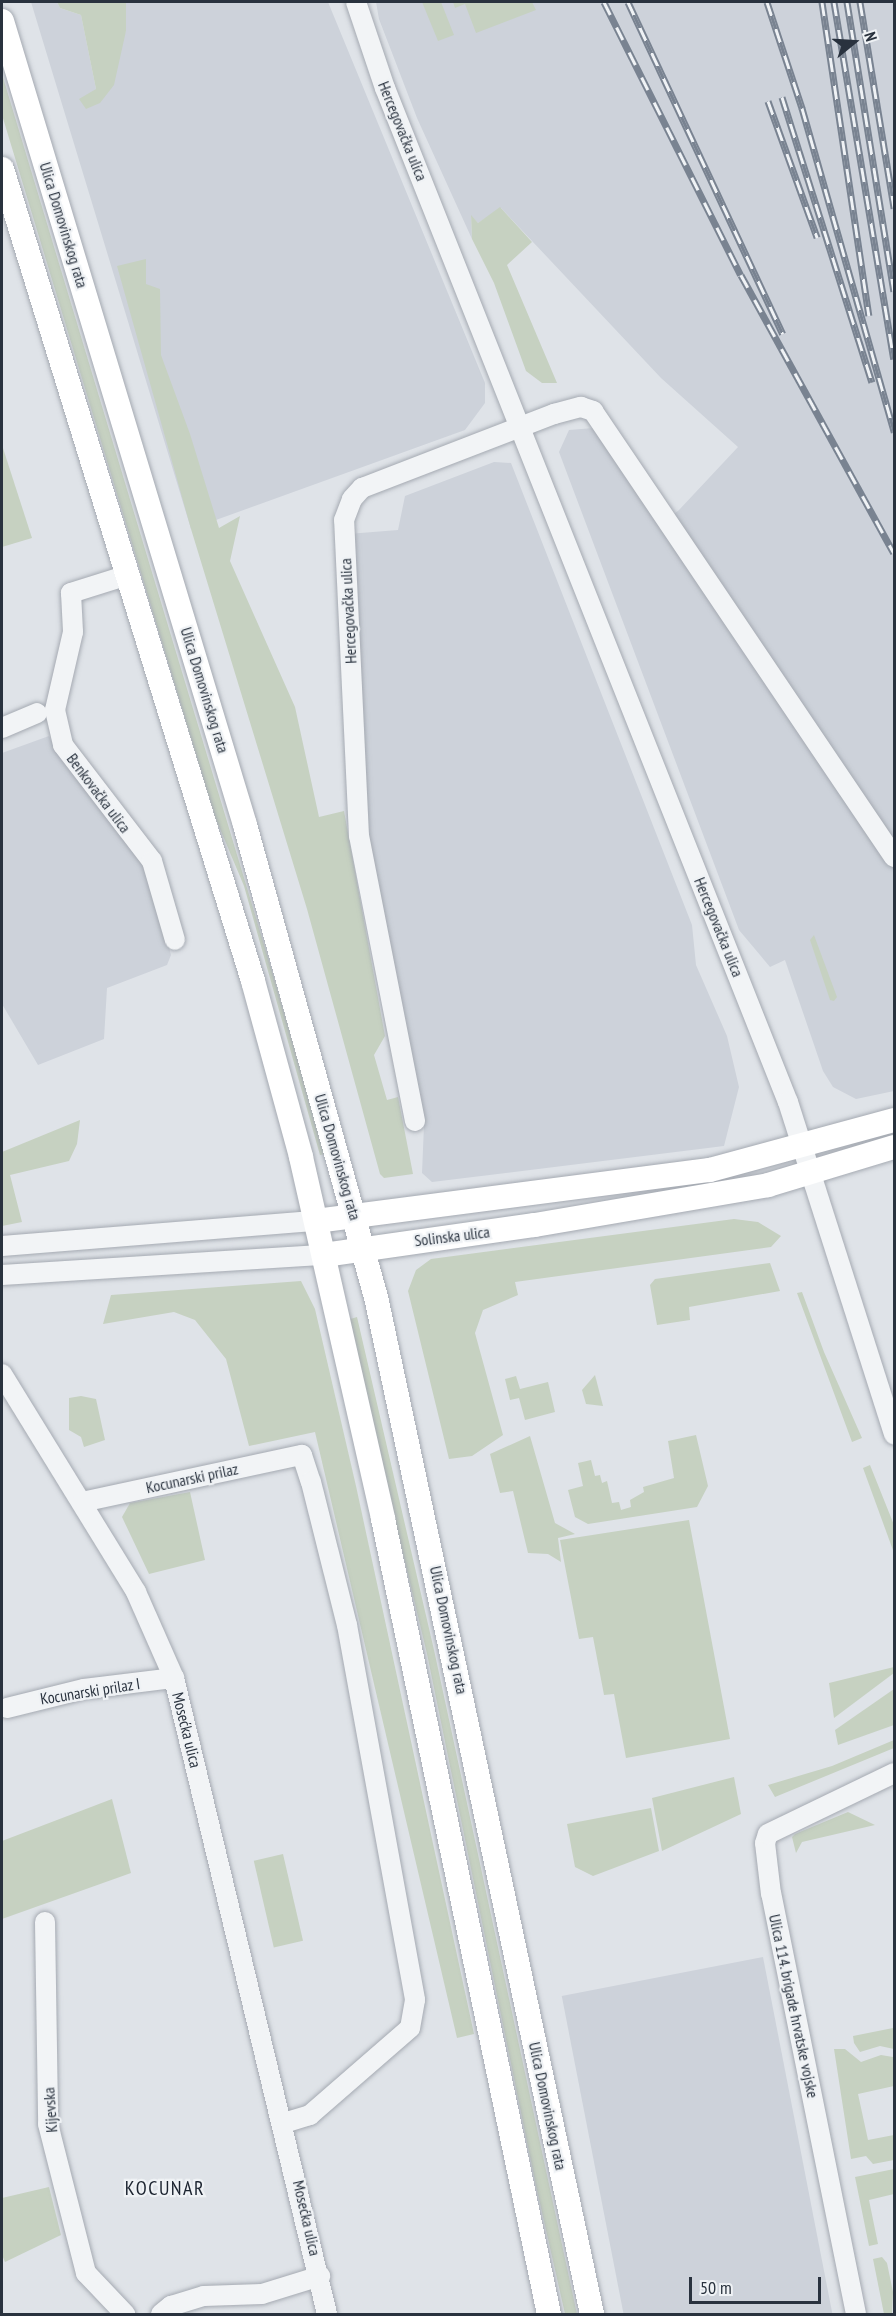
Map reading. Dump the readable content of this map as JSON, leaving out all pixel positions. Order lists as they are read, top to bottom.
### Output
{
  "streets": {
    "main road": ["Ulica Domovinskog rata", "Solinska ulica"],
    "street": [
      "Hercegovačka ulica",
      "Benkovačka ulica",
      "Kocunarski prilaz",
      "Kocunarski prilaz I",
      "Mosećka ulica",
      "Ulica 114. brigade hrvatske vojske",
      "Kijevska"
    ]
  },
  "crossings": [
    ["Hercegovačka ulica", "Solinska ulica"],
    ["Ulica Domovinskog rata", "Solinska ulica"],
    ["Kocunarski prilaz", "Mosećka ulica"],
    ["Kocunarski prilaz I", "Mosećka ulica"]
  ],
  "districts": ["KOCUNAR"],
  "scale_bar": "50 m",
  "north": "right"
}
